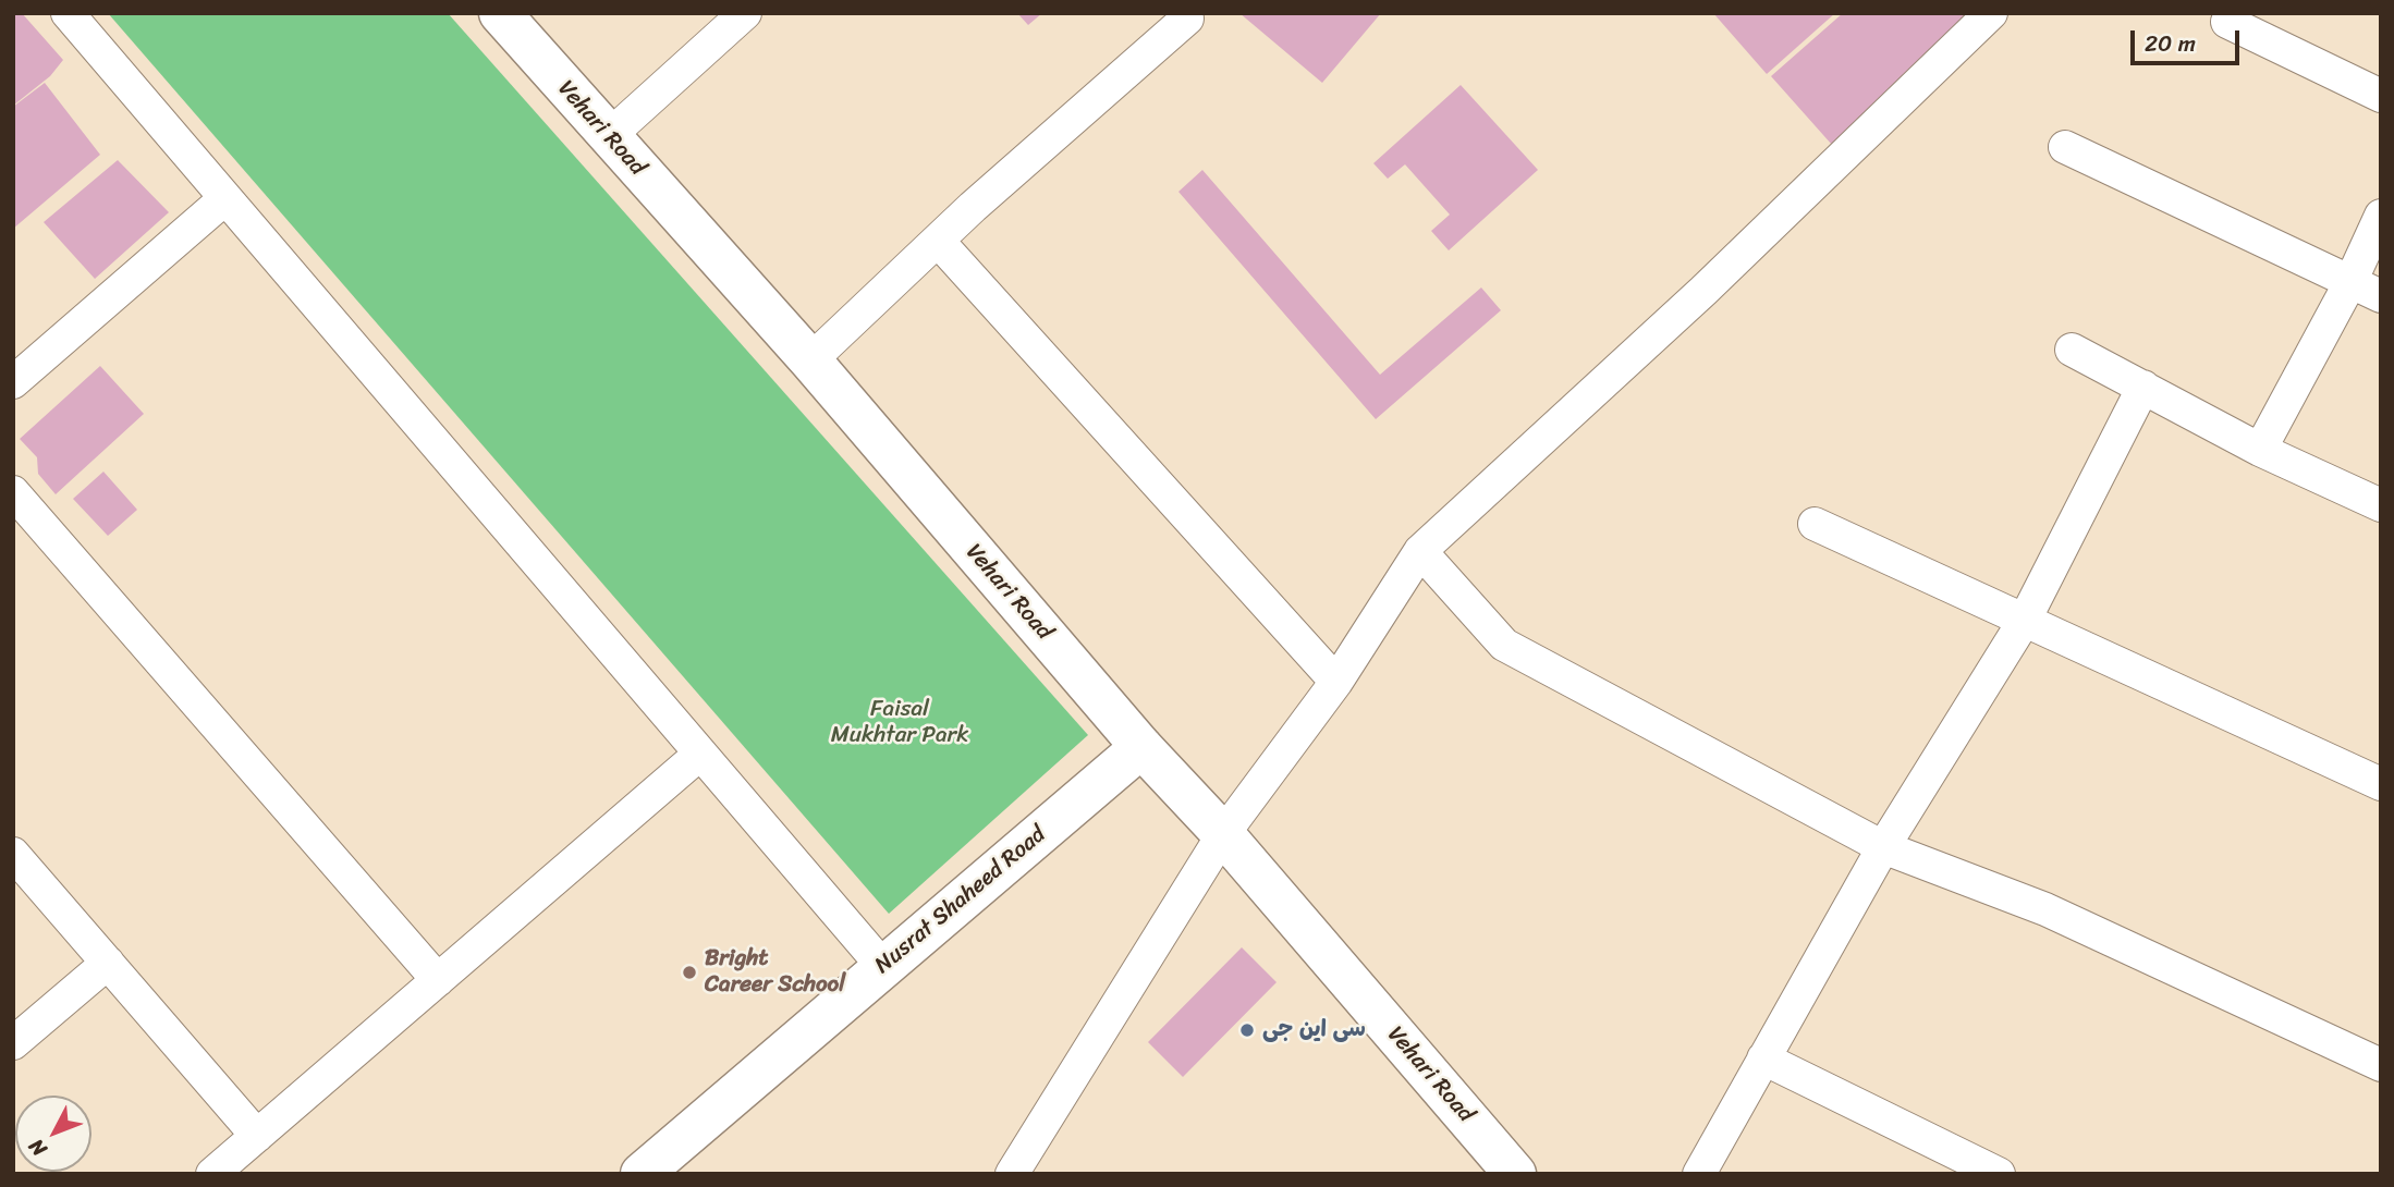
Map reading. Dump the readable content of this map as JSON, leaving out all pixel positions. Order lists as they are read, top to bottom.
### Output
{
  "streets": {
    "main road": ["Vehari Road", "Nusrat Shaheed Road"]
  },
  "crossings": [
    ["Vehari Road", "Nusrat Shaheed Road"]
  ],
  "parks": ["Faisal Mukhtar Park"],
  "places": ["Bright Career School", "سی این جی"],
  "scale_bar": "20 m",
  "north": "bottom left"
}
